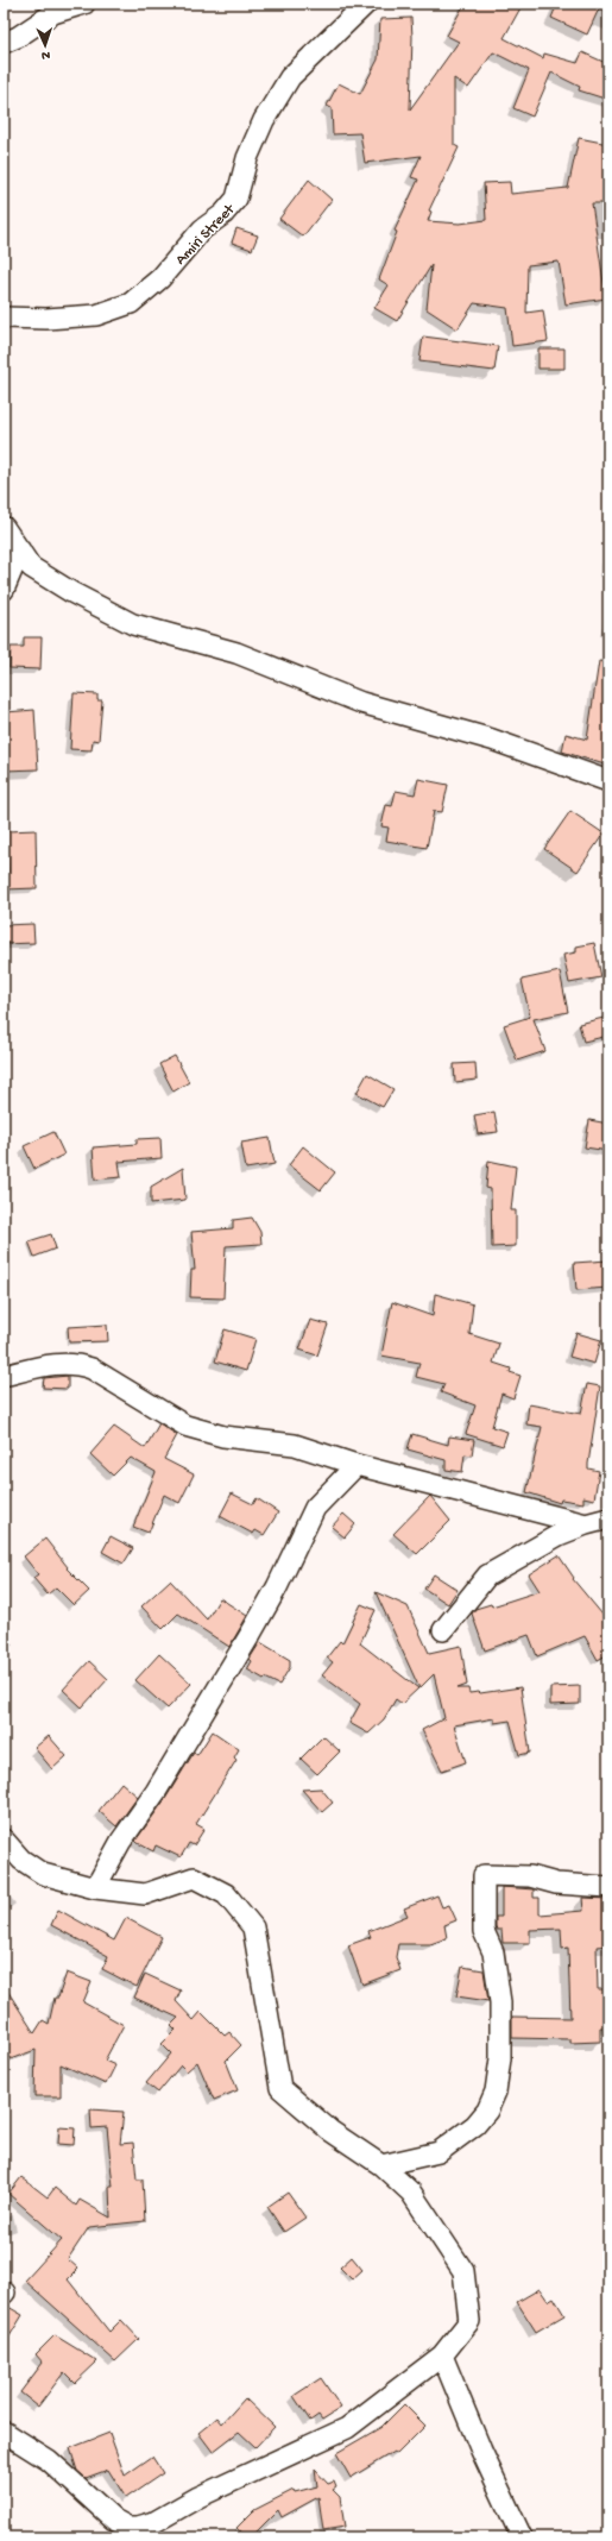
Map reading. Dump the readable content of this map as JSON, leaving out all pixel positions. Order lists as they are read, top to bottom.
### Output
{
  "streets": {
    "street": ["Amiri Street"]
  },
  "north": "bottom"
}
